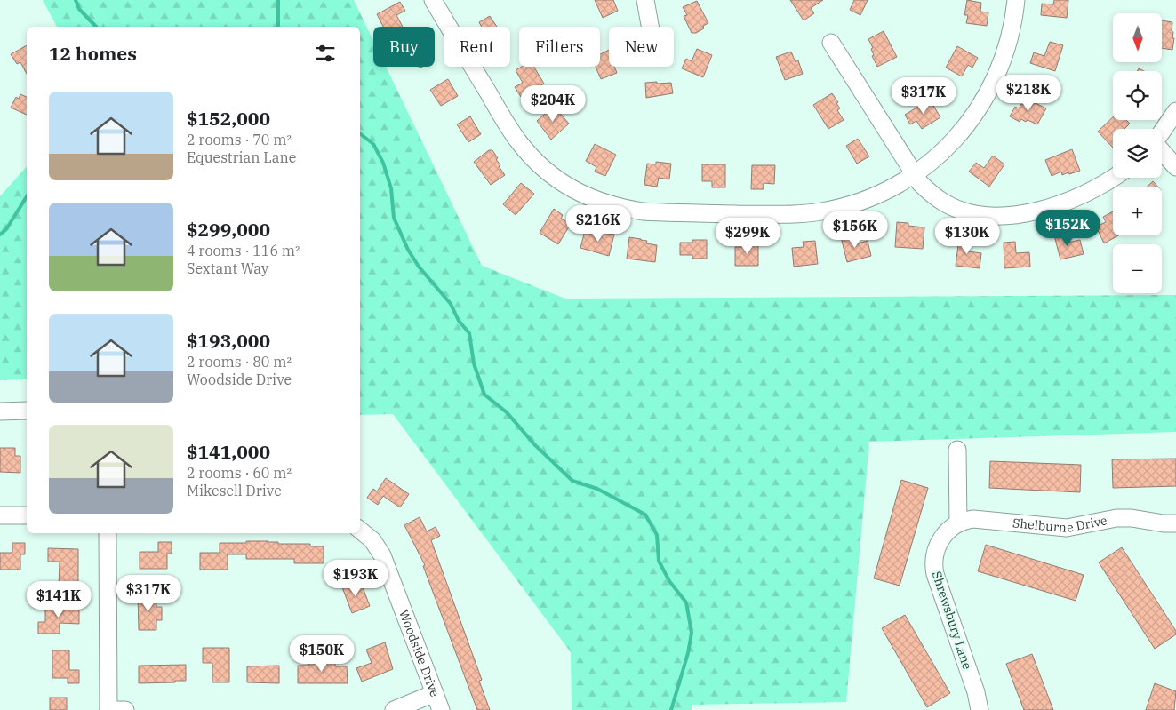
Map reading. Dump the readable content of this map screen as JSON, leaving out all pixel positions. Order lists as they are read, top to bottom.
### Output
{
  "streets": {
    "street": ["Shelburne Drive", "Shrewsbury Lane", "Woodside Drive"]
  },
  "crossings": [
    ["Shelburne Drive", "Shrewsbury Lane"]
  ],
  "north": "bottom",
  "page": {
    "map_buttons": ["+", "−"],
    "chip": [
      "Buy",
      "Rent",
      "Filters",
      "New"
    ],
    "heading": "12 homes",
    "price": [
      "$218K",
      "$317K",
      "$204K",
      "$216K",
      "$152K",
      "$156K",
      "$299K",
      "$130K",
      "$193K",
      "$317K",
      "$141K",
      "$150K"
    ],
    "list": [
      {
        "name": "$152,000",
        "note": "2 rooms · 70 m² · Equestrian Lane"
      },
      {
        "name": "$299,000",
        "note": "4 rooms · 116 m² · Sextant Way"
      },
      {
        "name": "$193,000",
        "note": "2 rooms · 80 m² · Woodside Drive"
      },
      {
        "name": "$141,000",
        "note": "2 rooms · 60 m² · Mikesell Drive"
      }
    ]
  }
}
